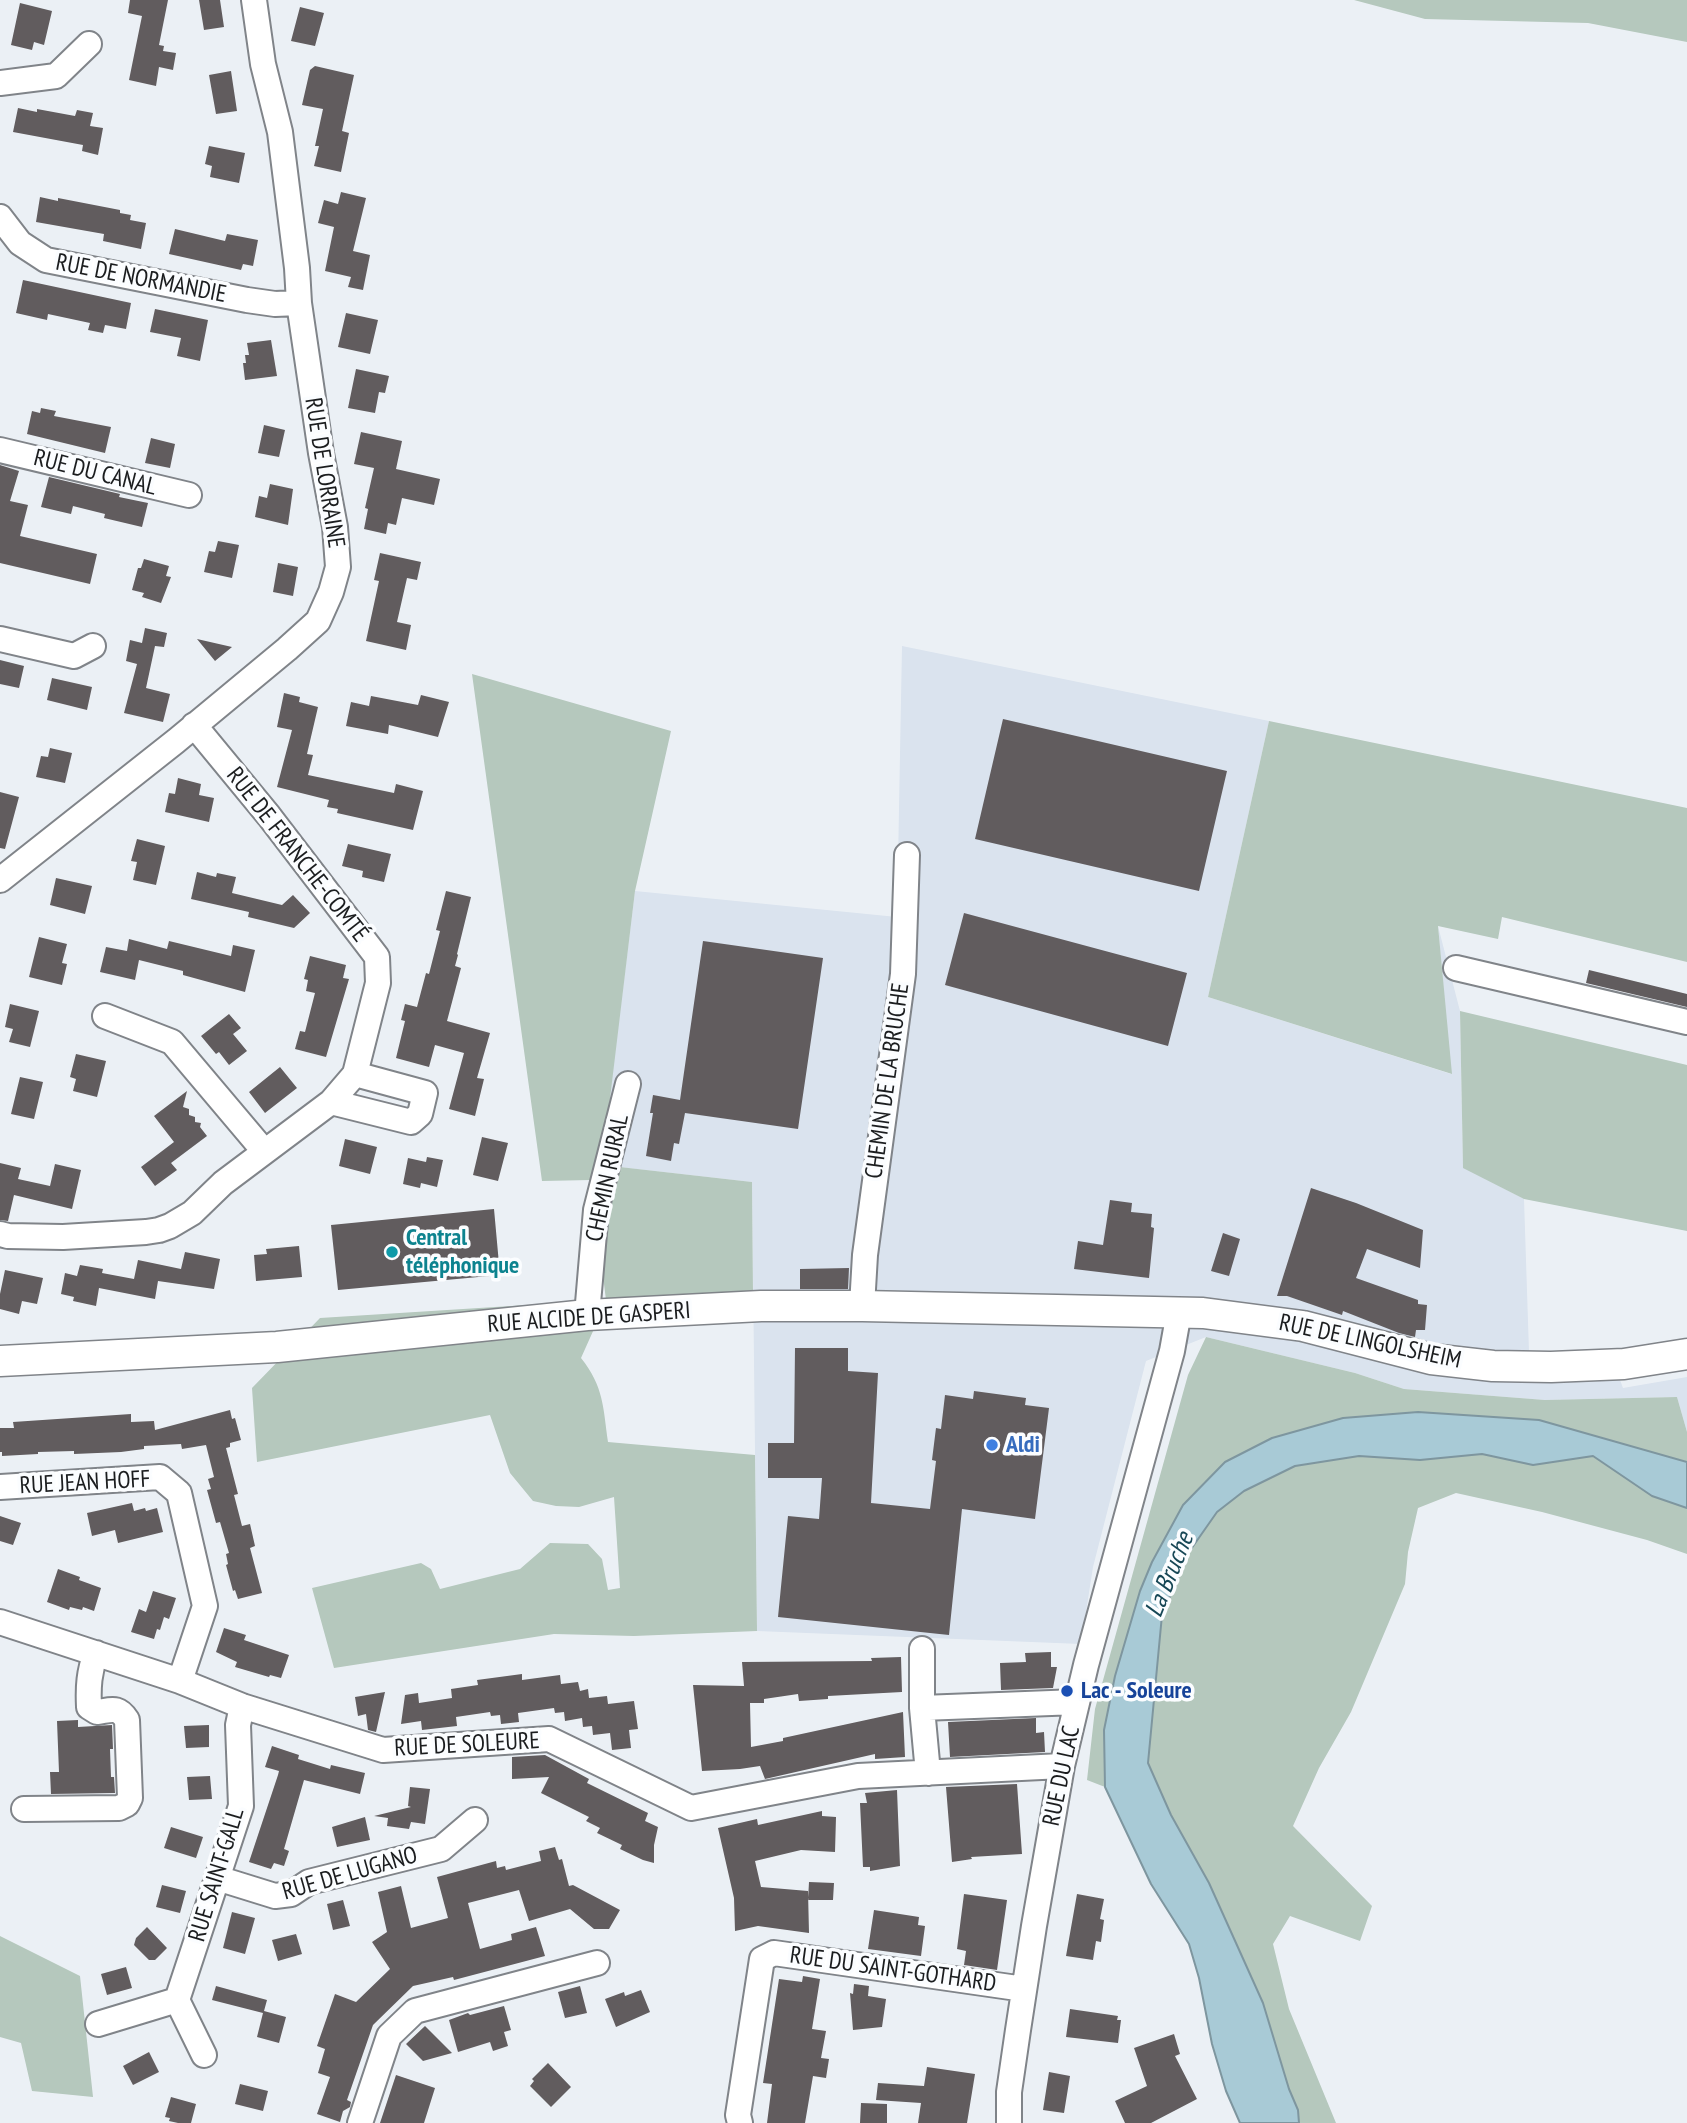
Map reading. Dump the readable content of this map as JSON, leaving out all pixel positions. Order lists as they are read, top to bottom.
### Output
{
  "streets": {
    "main road": ["RUE ALCIDE DE GASPERI", "RUE DE LINGOLSHEIM"],
    "street": [
      "RUE DE NORMANDIE",
      "RUE DU CANAL",
      "RUE DE LORRAINE",
      "RUE DE FRANCHE-COMTÉ",
      "CHEMIN DE LA BRUCHE",
      "CHEMIN RURAL",
      "RUE JEAN HOFF",
      "RUE DE SOLEURE",
      "RUE DU LAC",
      "RUE DE LUGANO",
      "RUE SAINT-GALL",
      "RUE DU SAINT-GOTHARD"
    ]
  },
  "crossings": [
    ["RUE DE NORMANDIE", "RUE DE LORRAINE"],
    ["RUE DE LORRAINE", "RUE DE FRANCHE-COMTÉ"],
    ["CHEMIN DE LA BRUCHE", "RUE ALCIDE DE GASPERI"],
    ["CHEMIN RURAL", "RUE ALCIDE DE GASPERI"],
    ["RUE ALCIDE DE GASPERI", "RUE DE LINGOLSHEIM"],
    ["RUE ALCIDE DE GASPERI", "RUE DU LAC"],
    ["RUE DE LINGOLSHEIM", "RUE DU LAC"],
    ["RUE JEAN HOFF", "RUE DE SOLEURE"],
    ["RUE DE SOLEURE", "RUE DU LAC"],
    ["RUE DE SOLEURE", "RUE SAINT-GALL"],
    ["RUE DU LAC", "RUE DU SAINT-GOTHARD"],
    ["RUE DE LUGANO", "RUE SAINT-GALL"]
  ],
  "water": ["La Bruche"],
  "places": ["Central téléphonique", "Aldi", "Lac - Soleure"]
}
